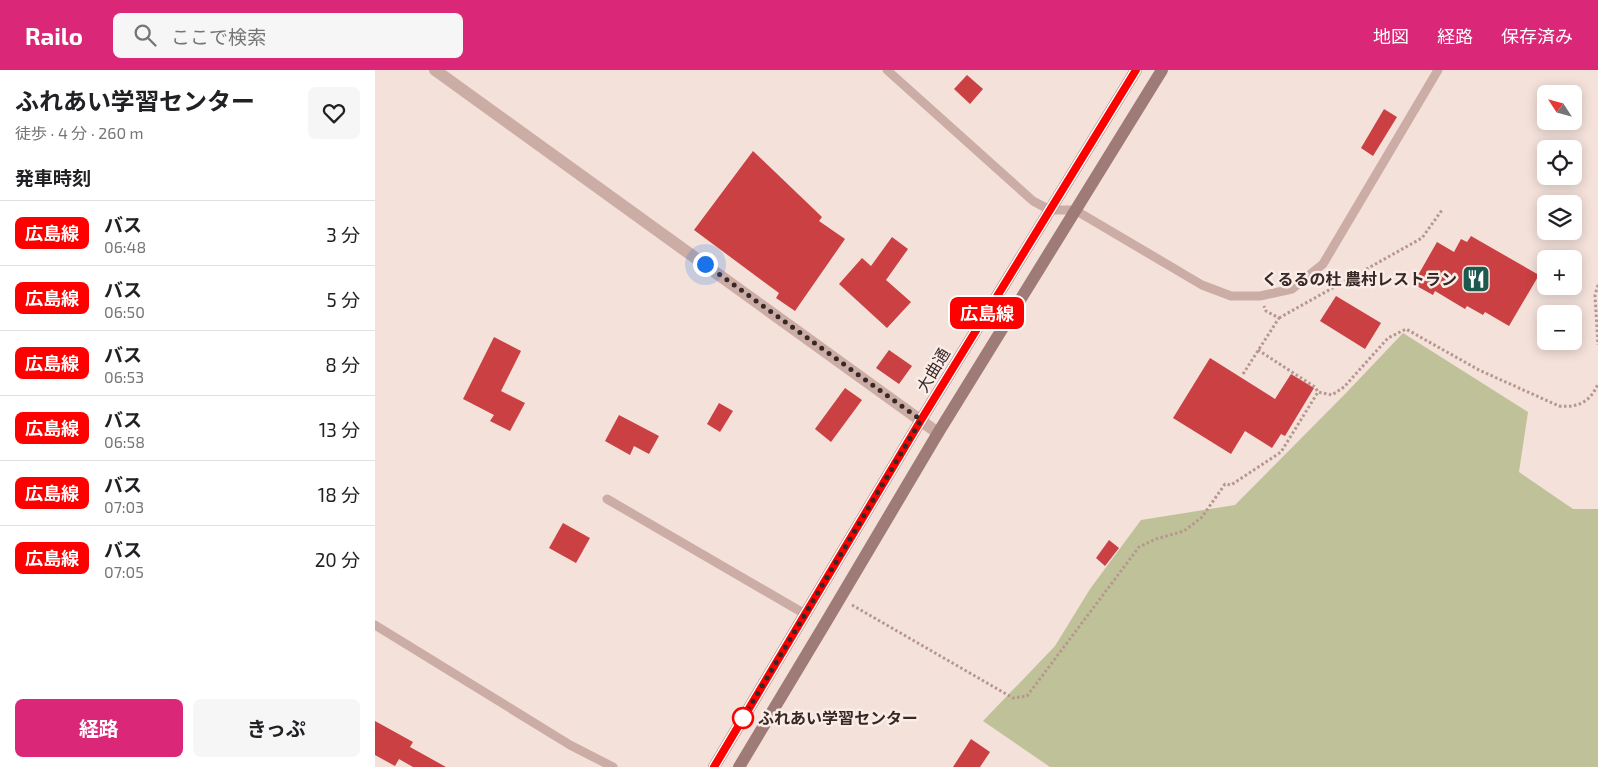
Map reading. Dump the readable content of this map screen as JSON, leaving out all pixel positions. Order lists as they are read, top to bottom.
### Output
{
  "streets": {
    "main road": ["大曲通"]
  },
  "places": {
    "restaurant": ["くるるの杜 農村レストラン"],
    "other": ["ふれあい学習センター"]
  },
  "lines": ["bus line 広島線"],
  "north": "top left",
  "page": {
    "header": "Railo",
    "search": "ここで検索",
    "nav": ["地図", "経路", "保存済み"],
    "heading": [
      ["ふれあい学習センター", "徒歩 · 4 分 · 260 m"],
      "発車時刻"
    ],
    "on_map": "広島線",
    "map_buttons": ["+", "−"],
    "list": [
      {
        "mark": "広島線",
        "name": "バス",
        "note": "06:48",
        "value": "3 分"
      },
      {
        "mark": "広島線",
        "name": "バス",
        "note": "06:50",
        "value": "5 分"
      },
      {
        "mark": "広島線",
        "name": "バス",
        "note": "06:53",
        "value": "8 分"
      },
      {
        "mark": "広島線",
        "name": "バス",
        "note": "06:58",
        "value": "13 分"
      },
      {
        "mark": "広島線",
        "name": "バス",
        "note": "07:03",
        "value": "18 分"
      },
      {
        "mark": "広島線",
        "name": "バス",
        "note": "07:05",
        "value": "20 分"
      }
    ],
    "buttons": ["経路", "きっぷ"]
  }
}
